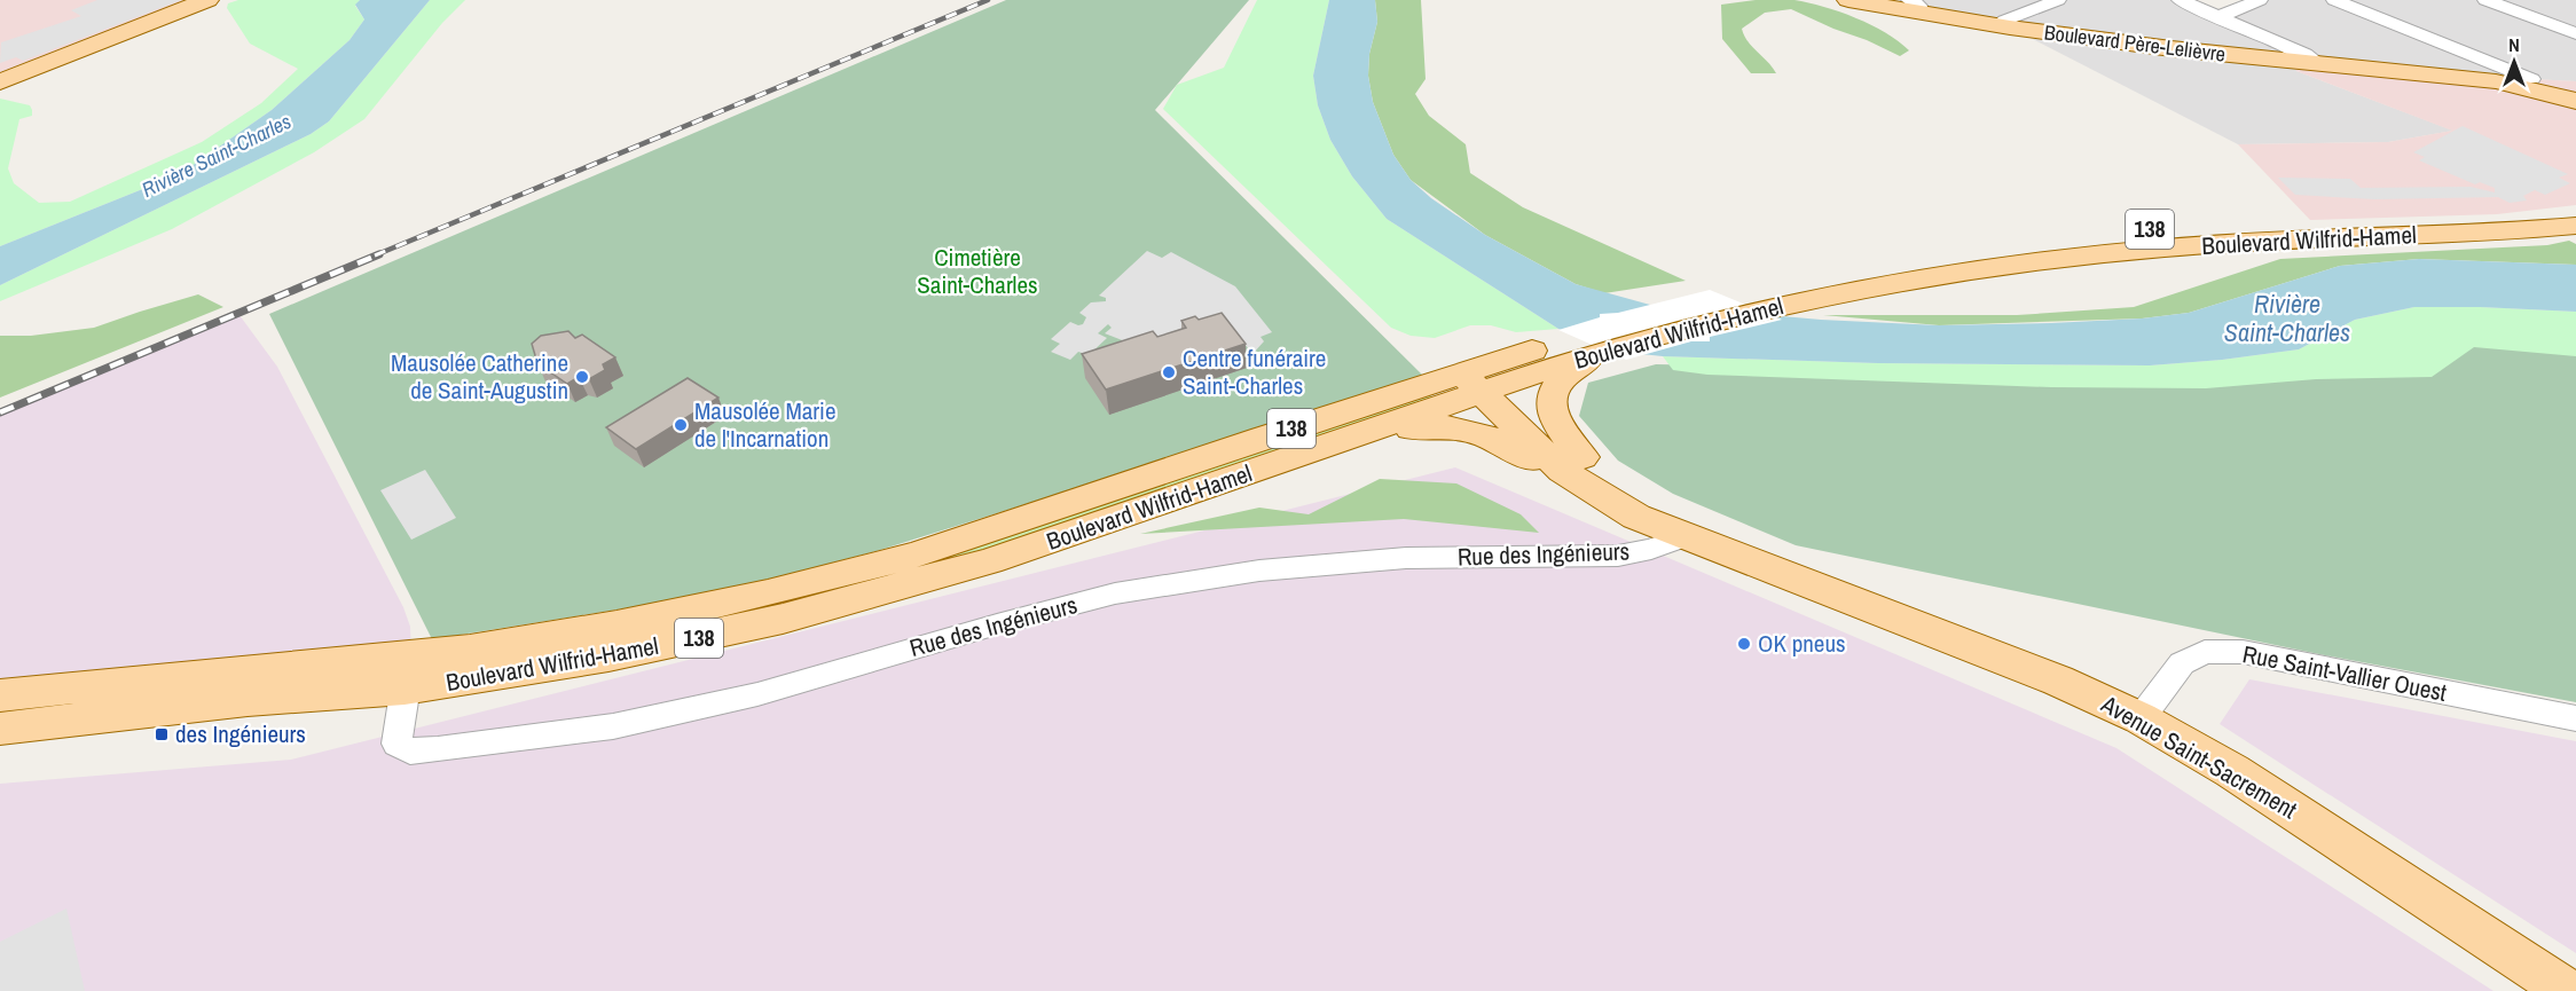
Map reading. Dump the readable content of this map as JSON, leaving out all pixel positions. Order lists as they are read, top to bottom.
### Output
{
  "streets": {
    "main road": [
      "Boulevard Père-Lelièvre",
      "138",
      "Boulevard Wilfrid-Hamel",
      "Avenue Saint-Sacrement"
    ],
    "street": ["Rue des Ingénieurs", "Rue Saint-Vallier Ouest"]
  },
  "crossings": [
    ["Boulevard Wilfrid-Hamel", "Rue des Ingénieurs"],
    ["Boulevard Wilfrid-Hamel", "Avenue Saint-Sacrement"],
    ["Rue des Ingénieurs", "Avenue Saint-Sacrement"],
    ["Rue Saint-Vallier Ouest", "Avenue Saint-Sacrement"]
  ],
  "water": ["Rivière Saint-Charles"],
  "parks": ["Cimetière Saint-Charles"],
  "places": {
    "other": [
      "Centre funéraire Saint-Charles",
      "Mausolée Catherine de Saint-Augustin",
      "Mausolée Marie de l'Incarnation",
      "OK pneus"
    ],
    "transit": ["des Ingénieurs"]
  },
  "north": "top"
}
